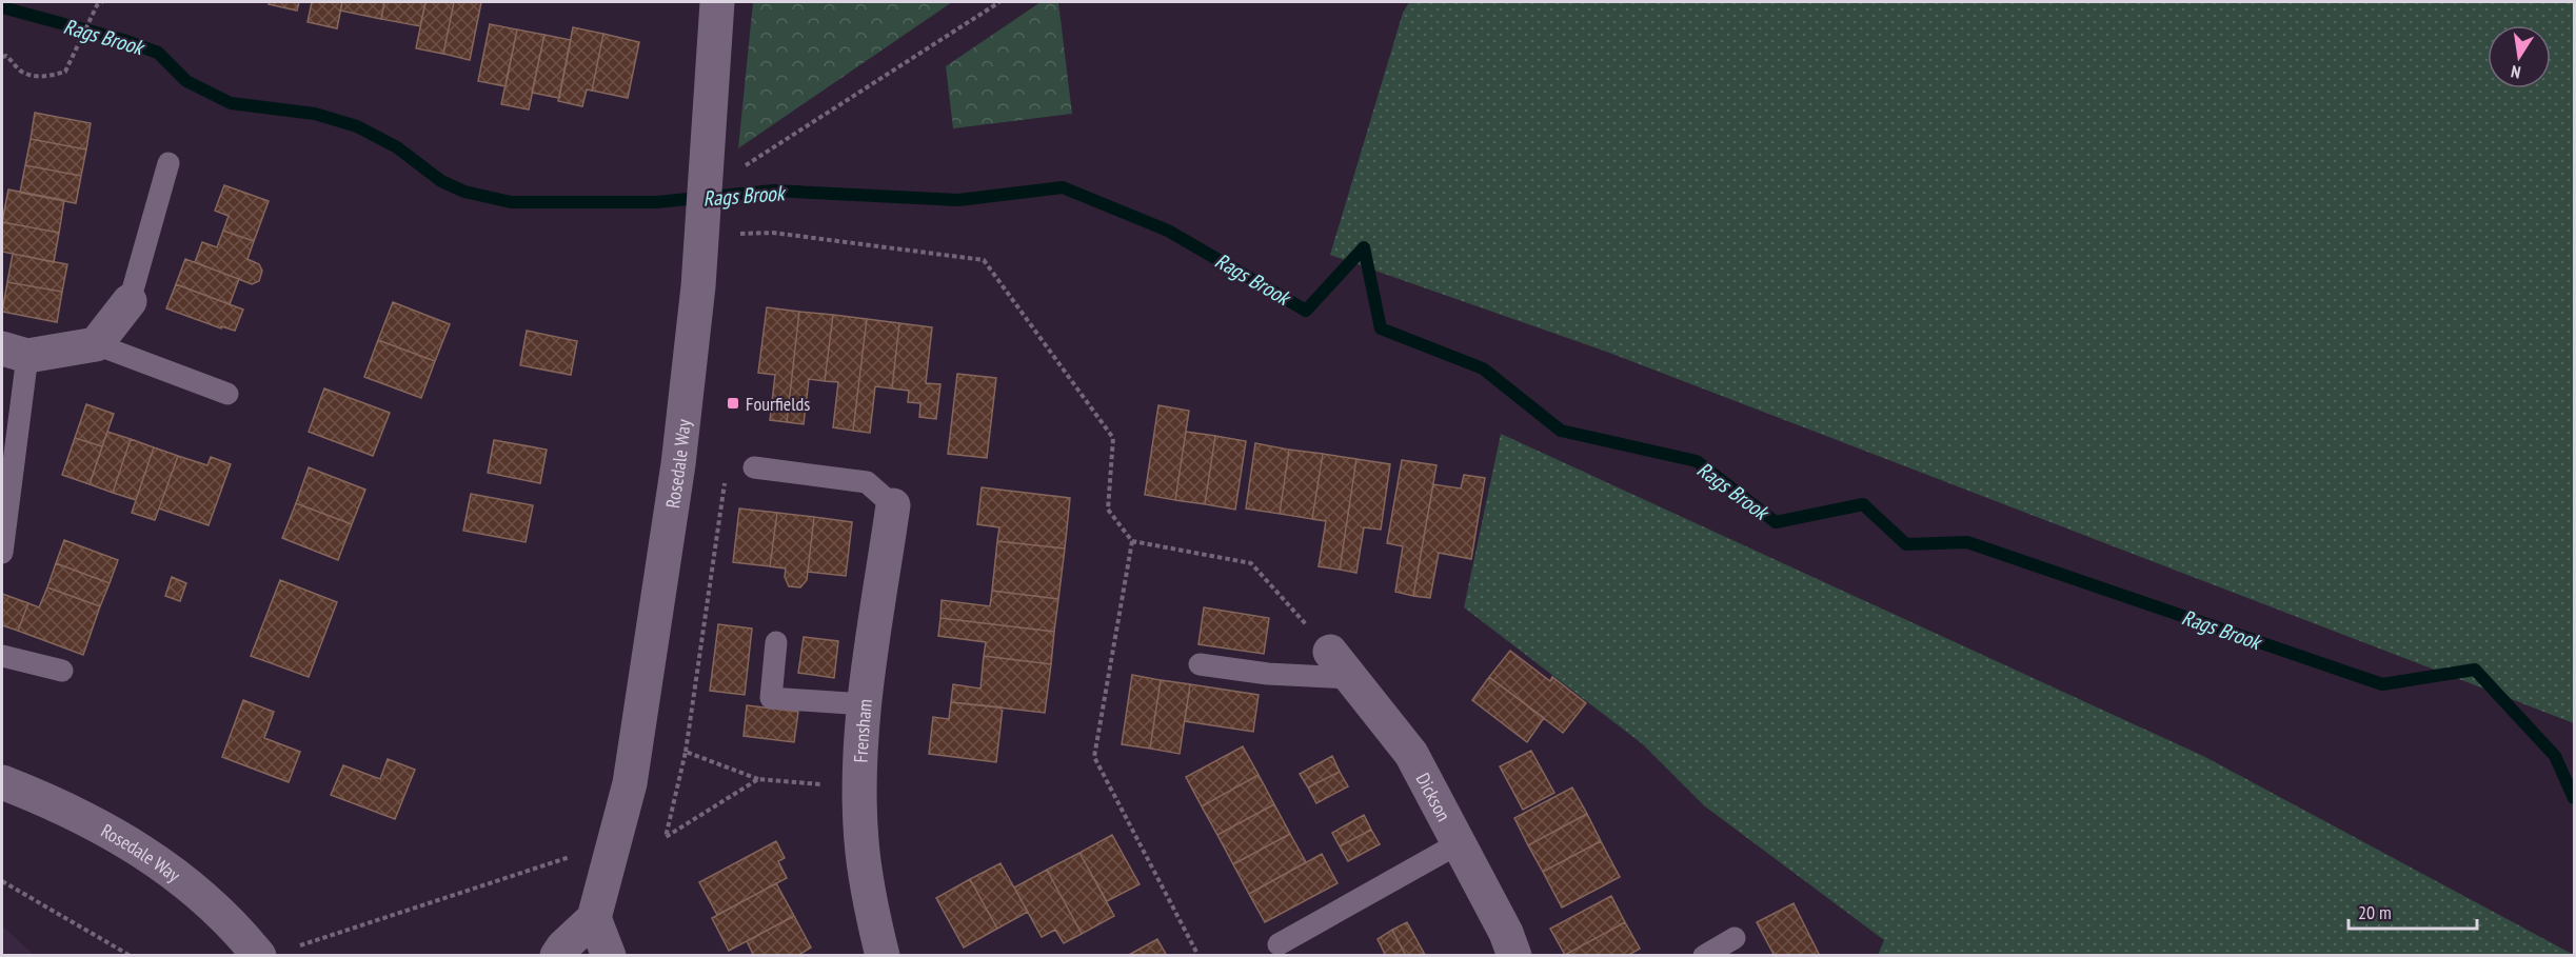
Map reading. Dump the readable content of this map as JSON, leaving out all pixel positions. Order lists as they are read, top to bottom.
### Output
{
  "streets": {
    "street": ["Rosedale Way", "Frensham", "Dickson"]
  },
  "water": ["Rags Brook"],
  "places": {
    "transit": ["Fourfields"]
  },
  "scale_bar": "20 m",
  "north": "bottom"
}
